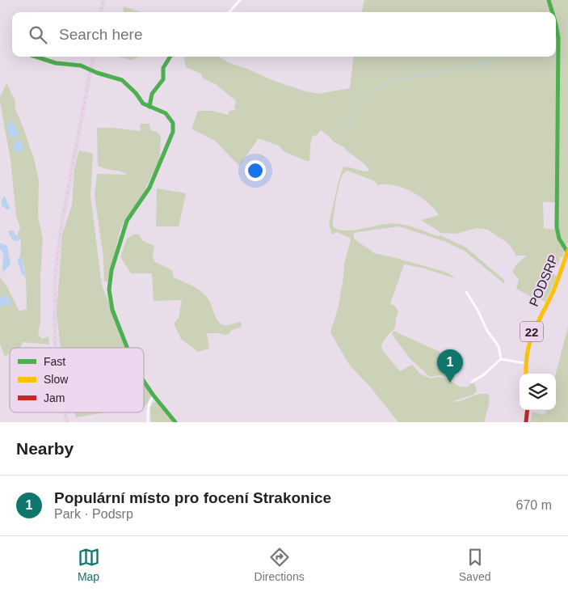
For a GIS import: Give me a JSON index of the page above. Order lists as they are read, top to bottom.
{
  "streets": {
    "street": ["PODSRP", "22"]
  },
  "legend": ["Fast", "Slow", "Jam"],
  "page": {
    "search": "Search here",
    "pins": "1",
    "heading": "Nearby",
    "list": [
      {
        "mark": "1",
        "name": "Populární místo pro focení Strakonice",
        "note": "Park · Podsrp",
        "value": "670 m"
      }
    ],
    "nav": ["Map", "Directions", "Saved"]
  }
}
